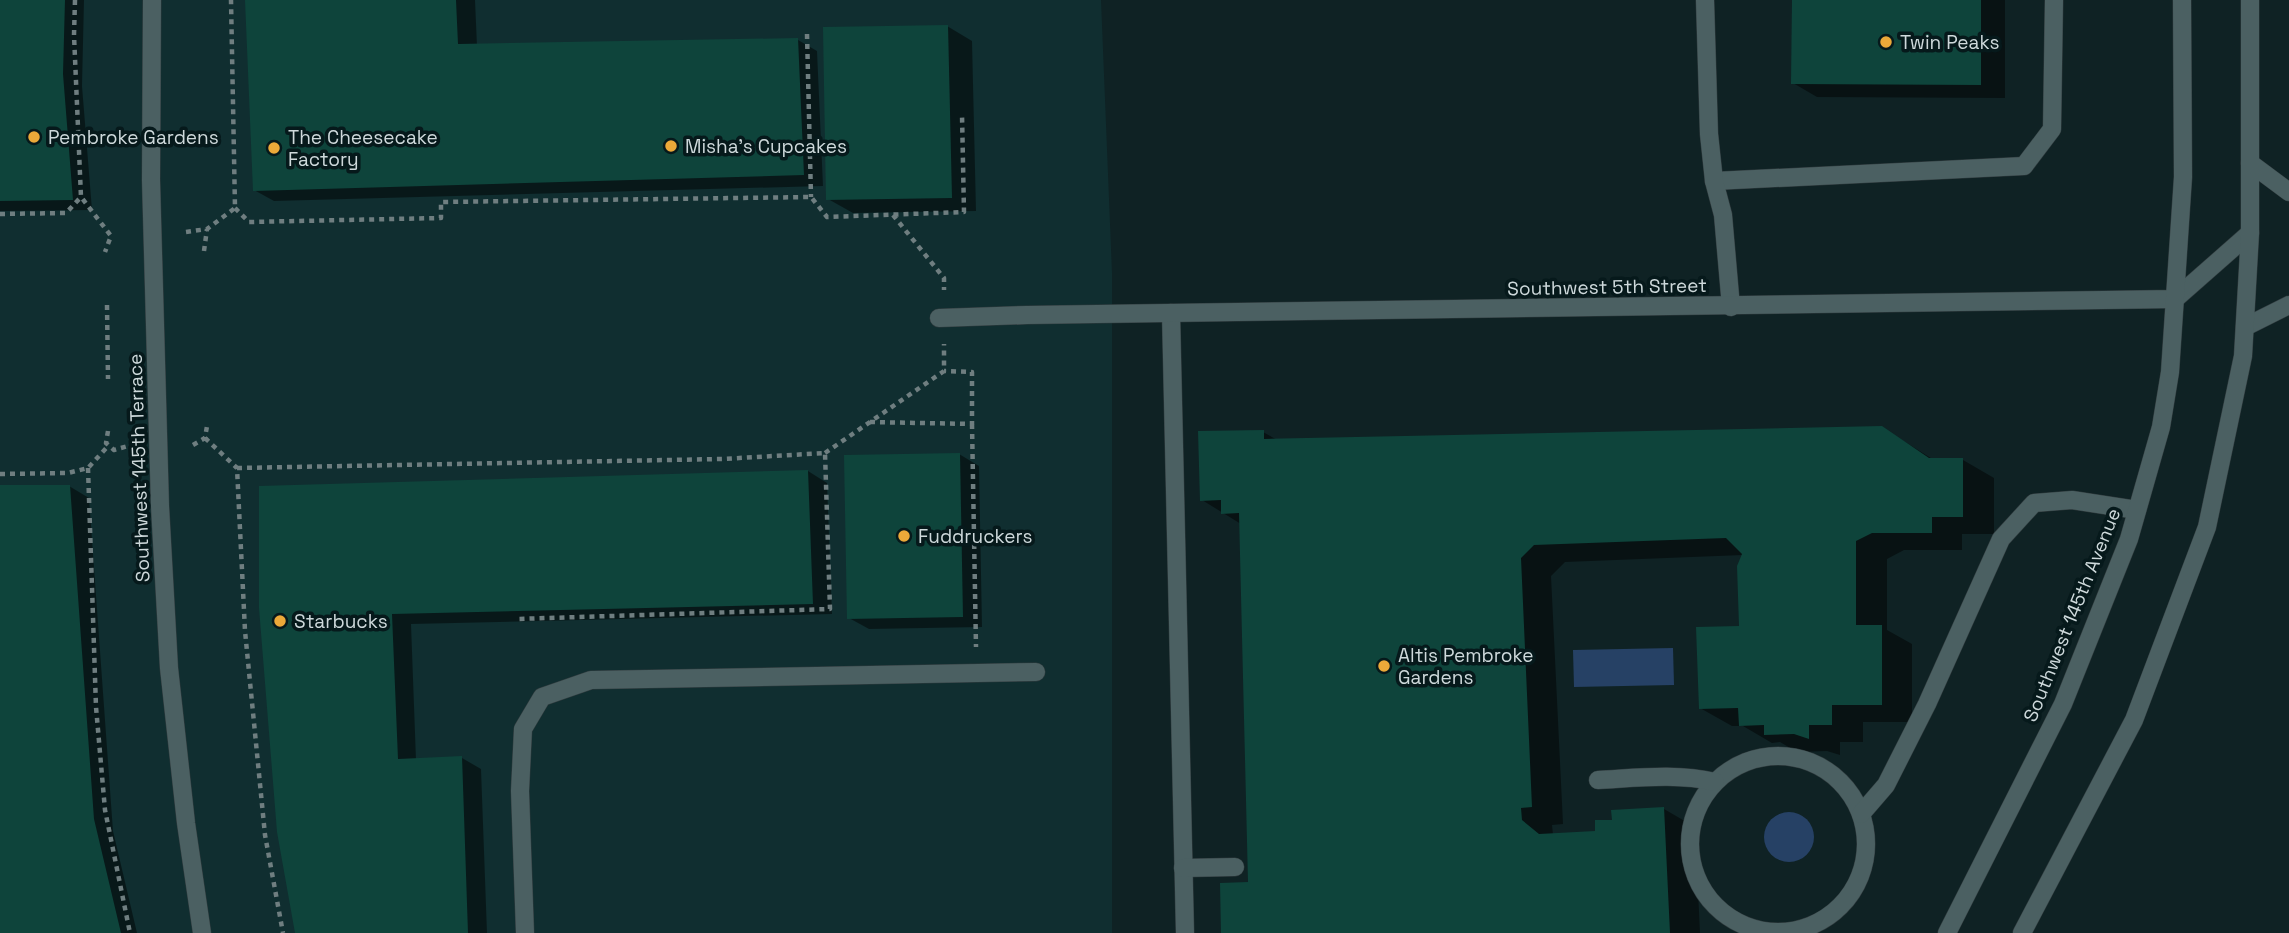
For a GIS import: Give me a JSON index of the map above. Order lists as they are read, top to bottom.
{
  "streets": {
    "street": ["Southwest 5th Street", "Southwest 145th Terrace", "Southwest 145th Avenue"]
  },
  "crossings": [
    ["Southwest 5th Street", "Southwest 145th Avenue"]
  ],
  "places": [
    "Twin Peaks",
    "Pembroke Gardens",
    "Misha's Cupcakes",
    "The Cheesecake Factory",
    "Fuddruckers",
    "Starbucks",
    "Altis Pembroke Gardens"
  ]
}
